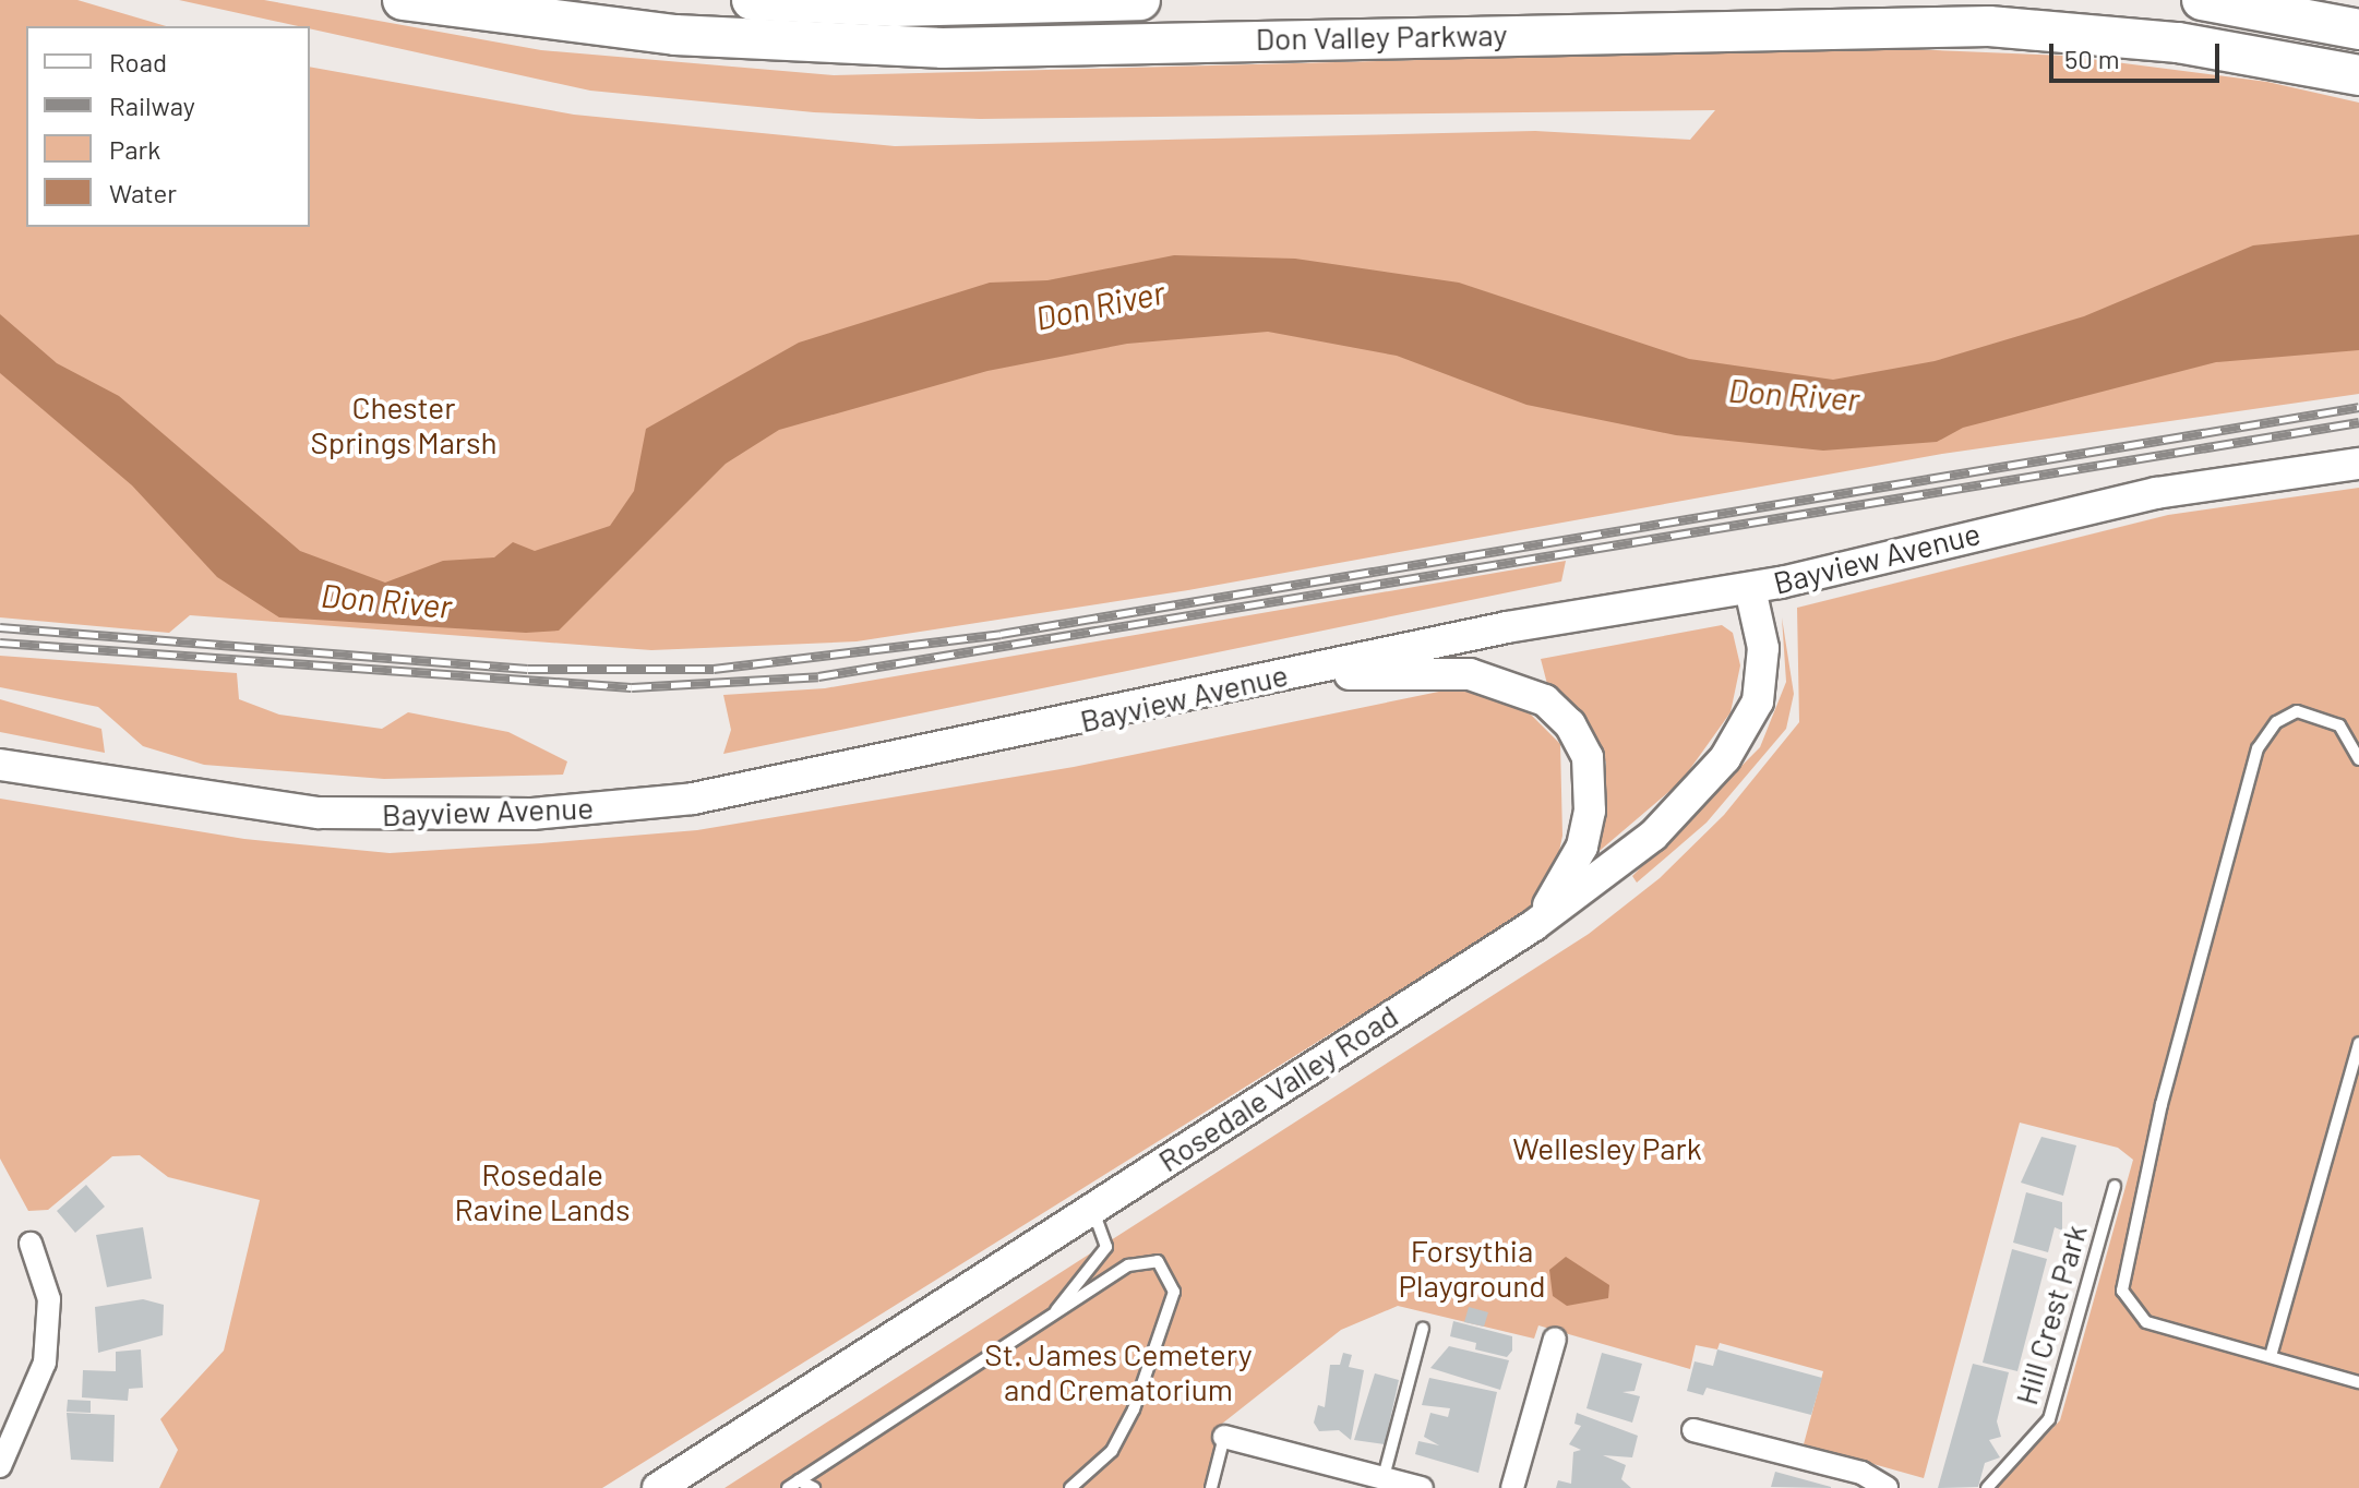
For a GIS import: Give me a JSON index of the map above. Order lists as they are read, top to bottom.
{
  "streets": {
    "highway": ["Don Valley Parkway"],
    "main road": ["Bayview Avenue", "Rosedale Valley Road"],
    "lane": ["Hill Crest Park"]
  },
  "crossings": [
    ["Bayview Avenue", "Rosedale Valley Road"]
  ],
  "water": ["Don River"],
  "parks": [
    "Chester Springs Marsh",
    "Wellesley Park",
    "Rosedale Ravine Lands",
    "Forsythia Playground",
    "St. James Cemetery and Crematorium"
  ],
  "legend": [
    "Road",
    "Railway",
    "Park",
    "Water"
  ],
  "scale_bar": "50 m"
}
